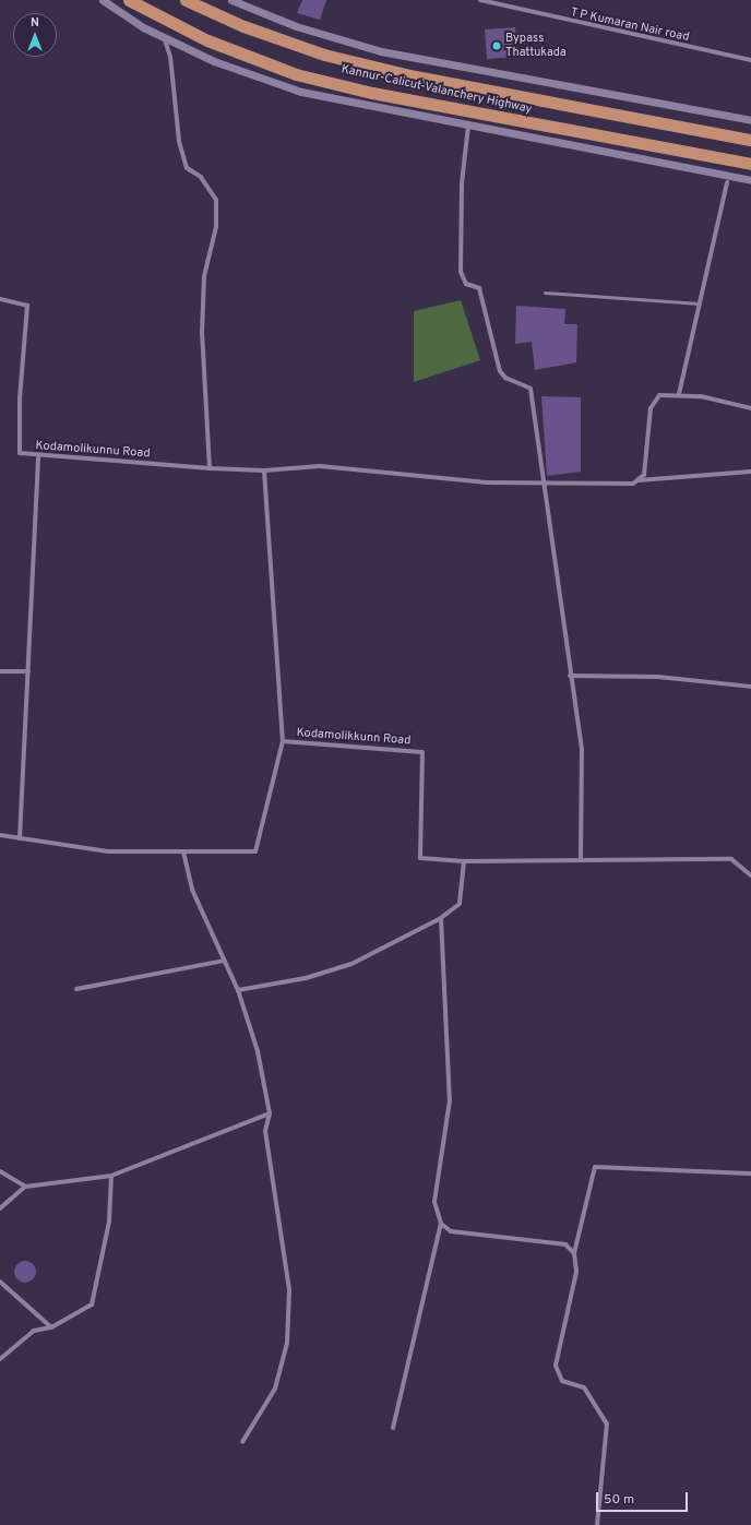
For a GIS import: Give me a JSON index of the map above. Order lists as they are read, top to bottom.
{
  "streets": {
    "highway": ["Kannur-Calicut-Valanchery Highway"],
    "street": ["T P Kumaran Nair road", "Kodamolikunnu Road", "Kodamolikkunn Road"]
  },
  "places": ["Bypass Thattukada"],
  "scale_bar": "50 m",
  "north": "top"
}
